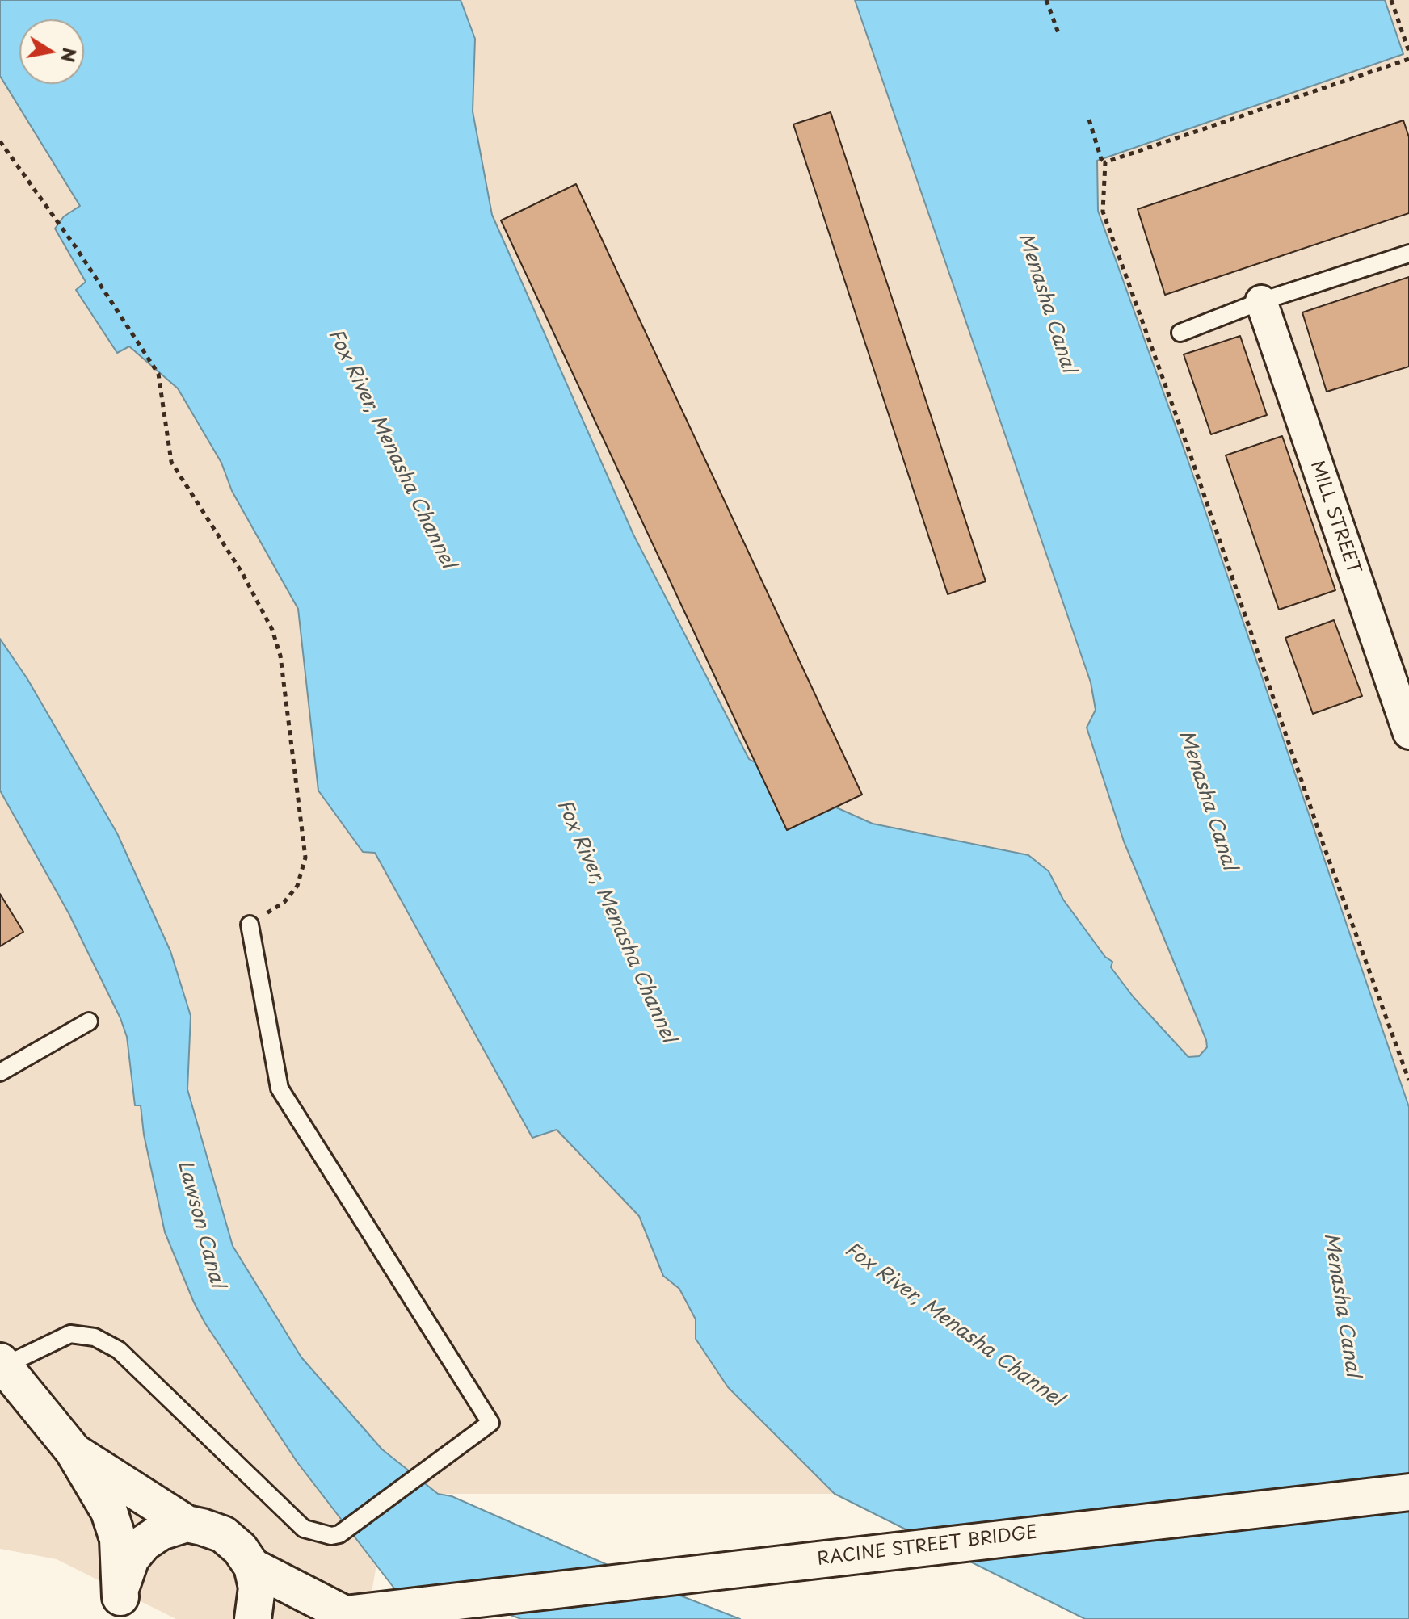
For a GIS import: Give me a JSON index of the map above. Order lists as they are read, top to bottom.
{
  "streets": {
    "main road": ["RACINE STREET BRIDGE"],
    "street": ["MILL STREET"]
  },
  "water": ["Menasha Canal", "Fox River, Menasha Channel", "Lawson Canal"],
  "north": "right"
}
